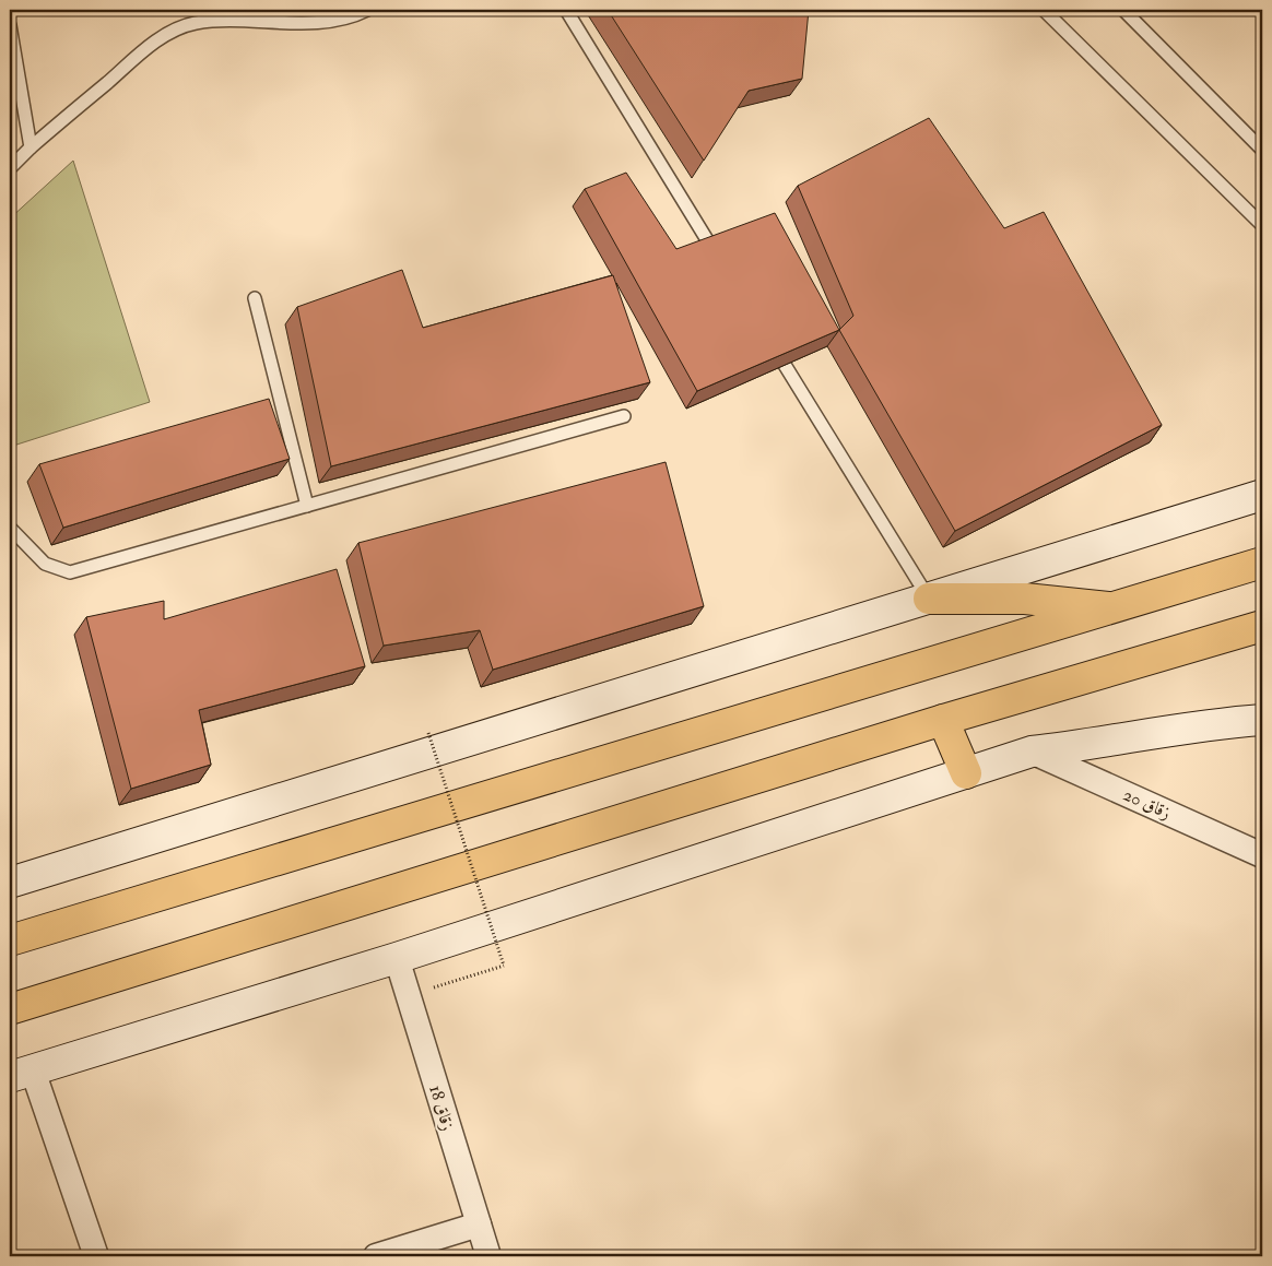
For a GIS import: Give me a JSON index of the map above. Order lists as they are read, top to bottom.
{
  "streets": {
    "street": ["زقاق 20", "زقاق 18"]
  }
}
